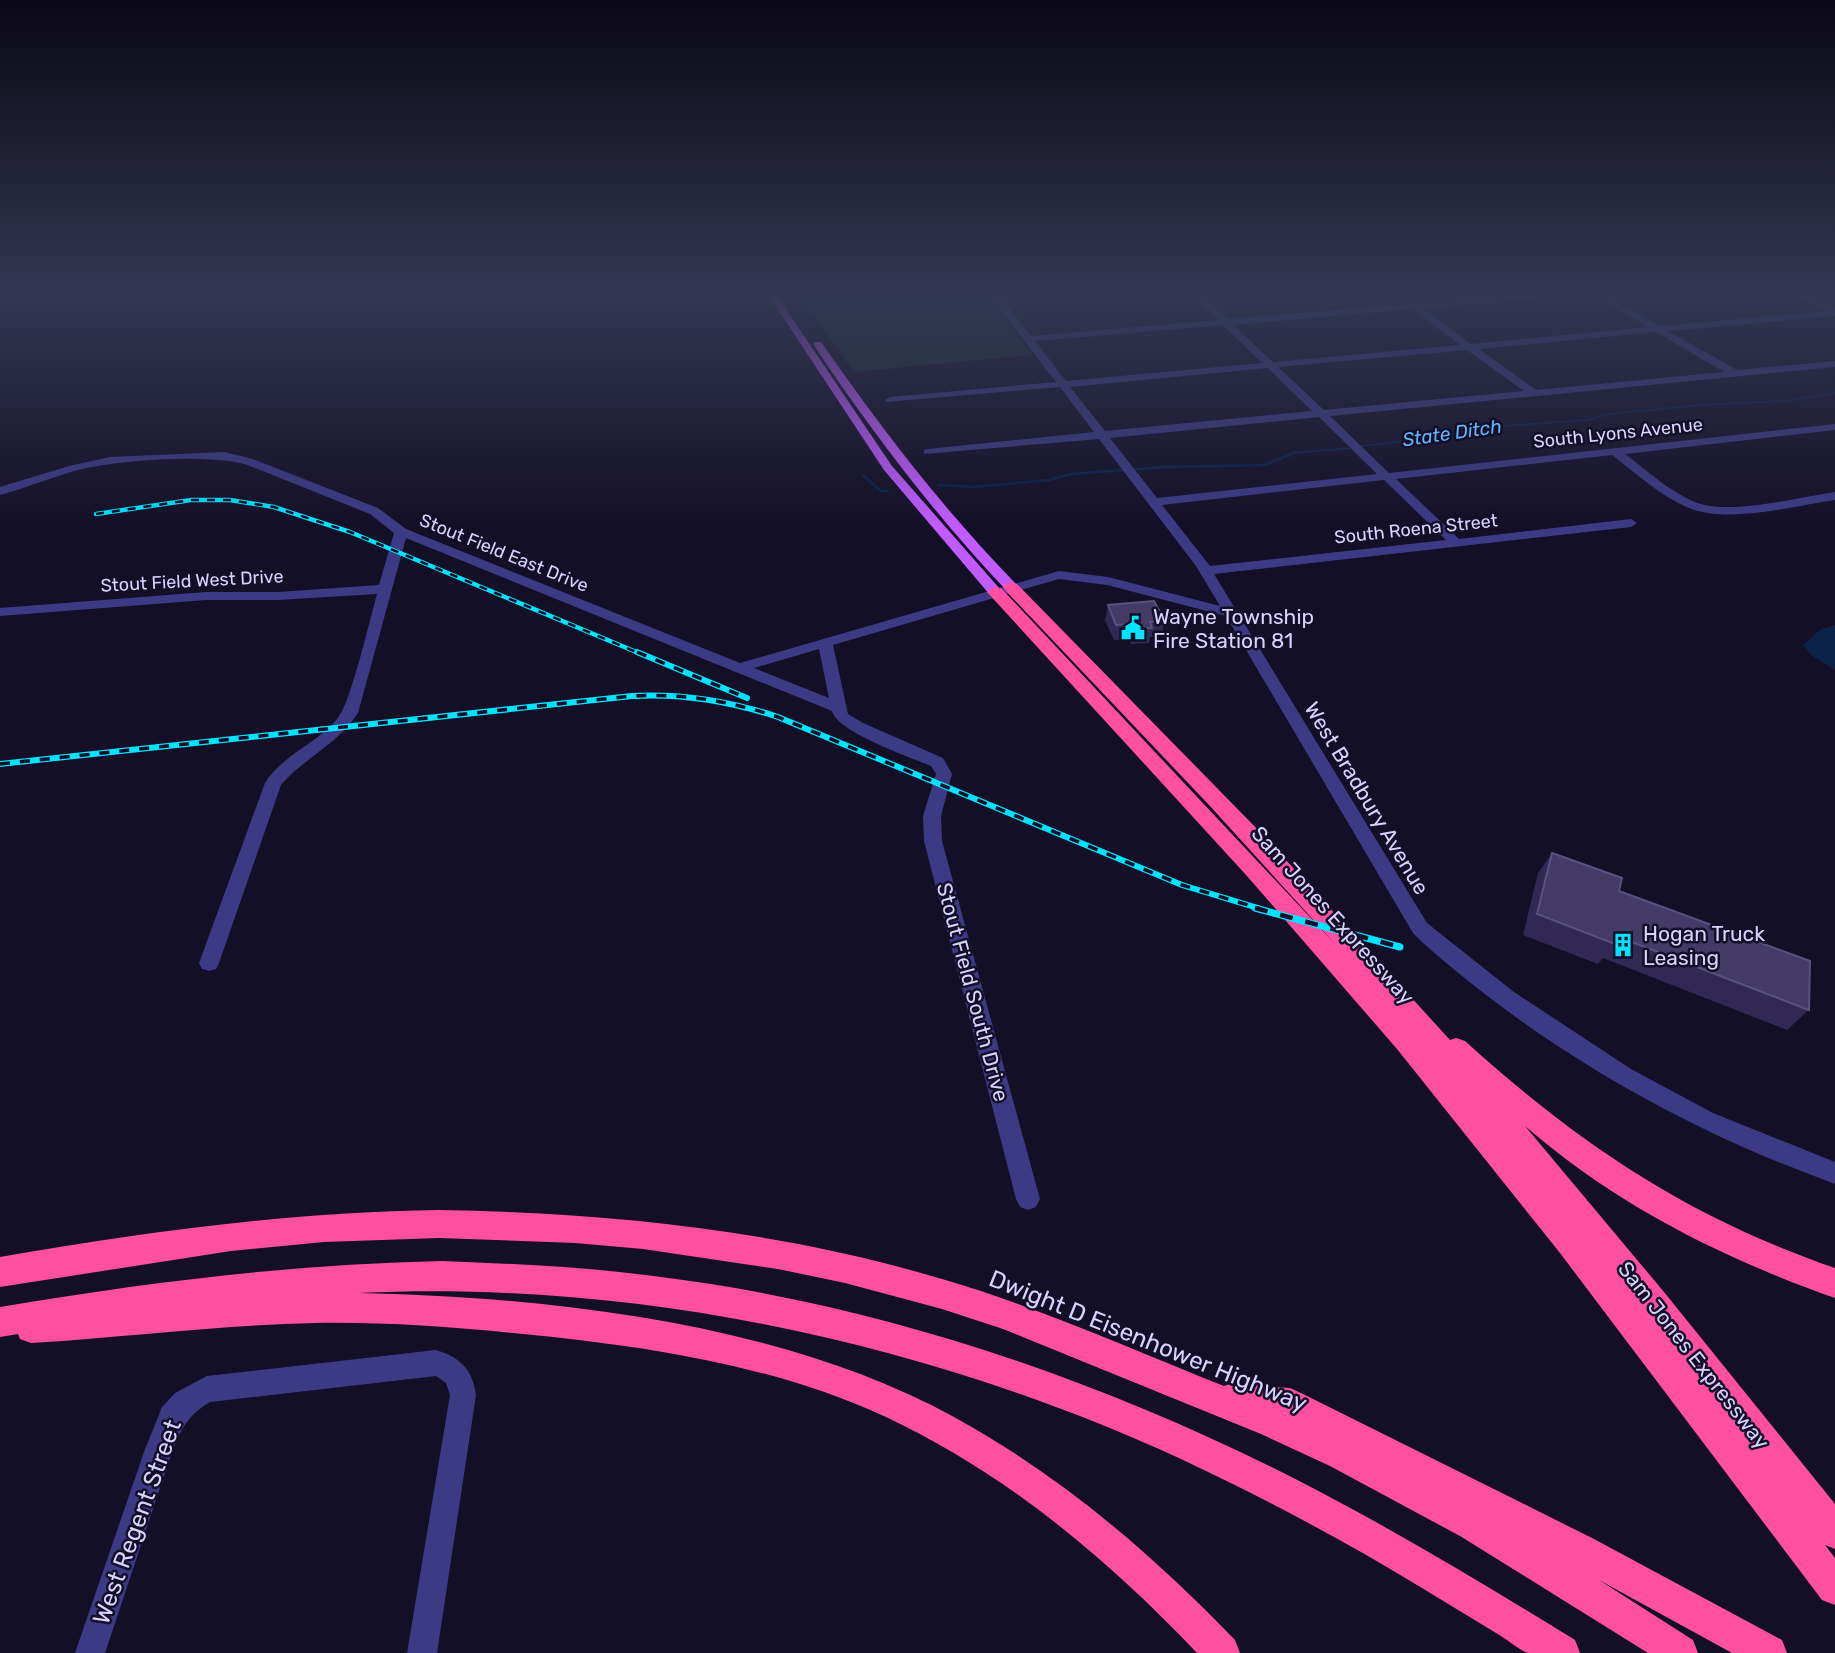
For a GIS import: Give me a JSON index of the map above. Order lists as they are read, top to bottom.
{
  "streets": {
    "highway": ["Sam Jones Expressway", "Dwight D Eisenhower Highway"],
    "street": [
      "South Lyons Avenue",
      "South Roena Street",
      "Stout Field East Drive",
      "Stout Field West Drive",
      "West Bradbury Avenue",
      "Stout Field South Drive",
      "West Regent Street"
    ]
  },
  "crossings": [
    ["South Lyons Avenue", "West Bradbury Avenue"],
    ["South Roena Street", "West Bradbury Avenue"],
    ["Stout Field East Drive", "Stout Field South Drive"]
  ],
  "water": ["State Ditch"],
  "places": {
    "public building": ["Wayne Township Fire Station 81"],
    "building": ["Hogan Truck Leasing"]
  }
}
